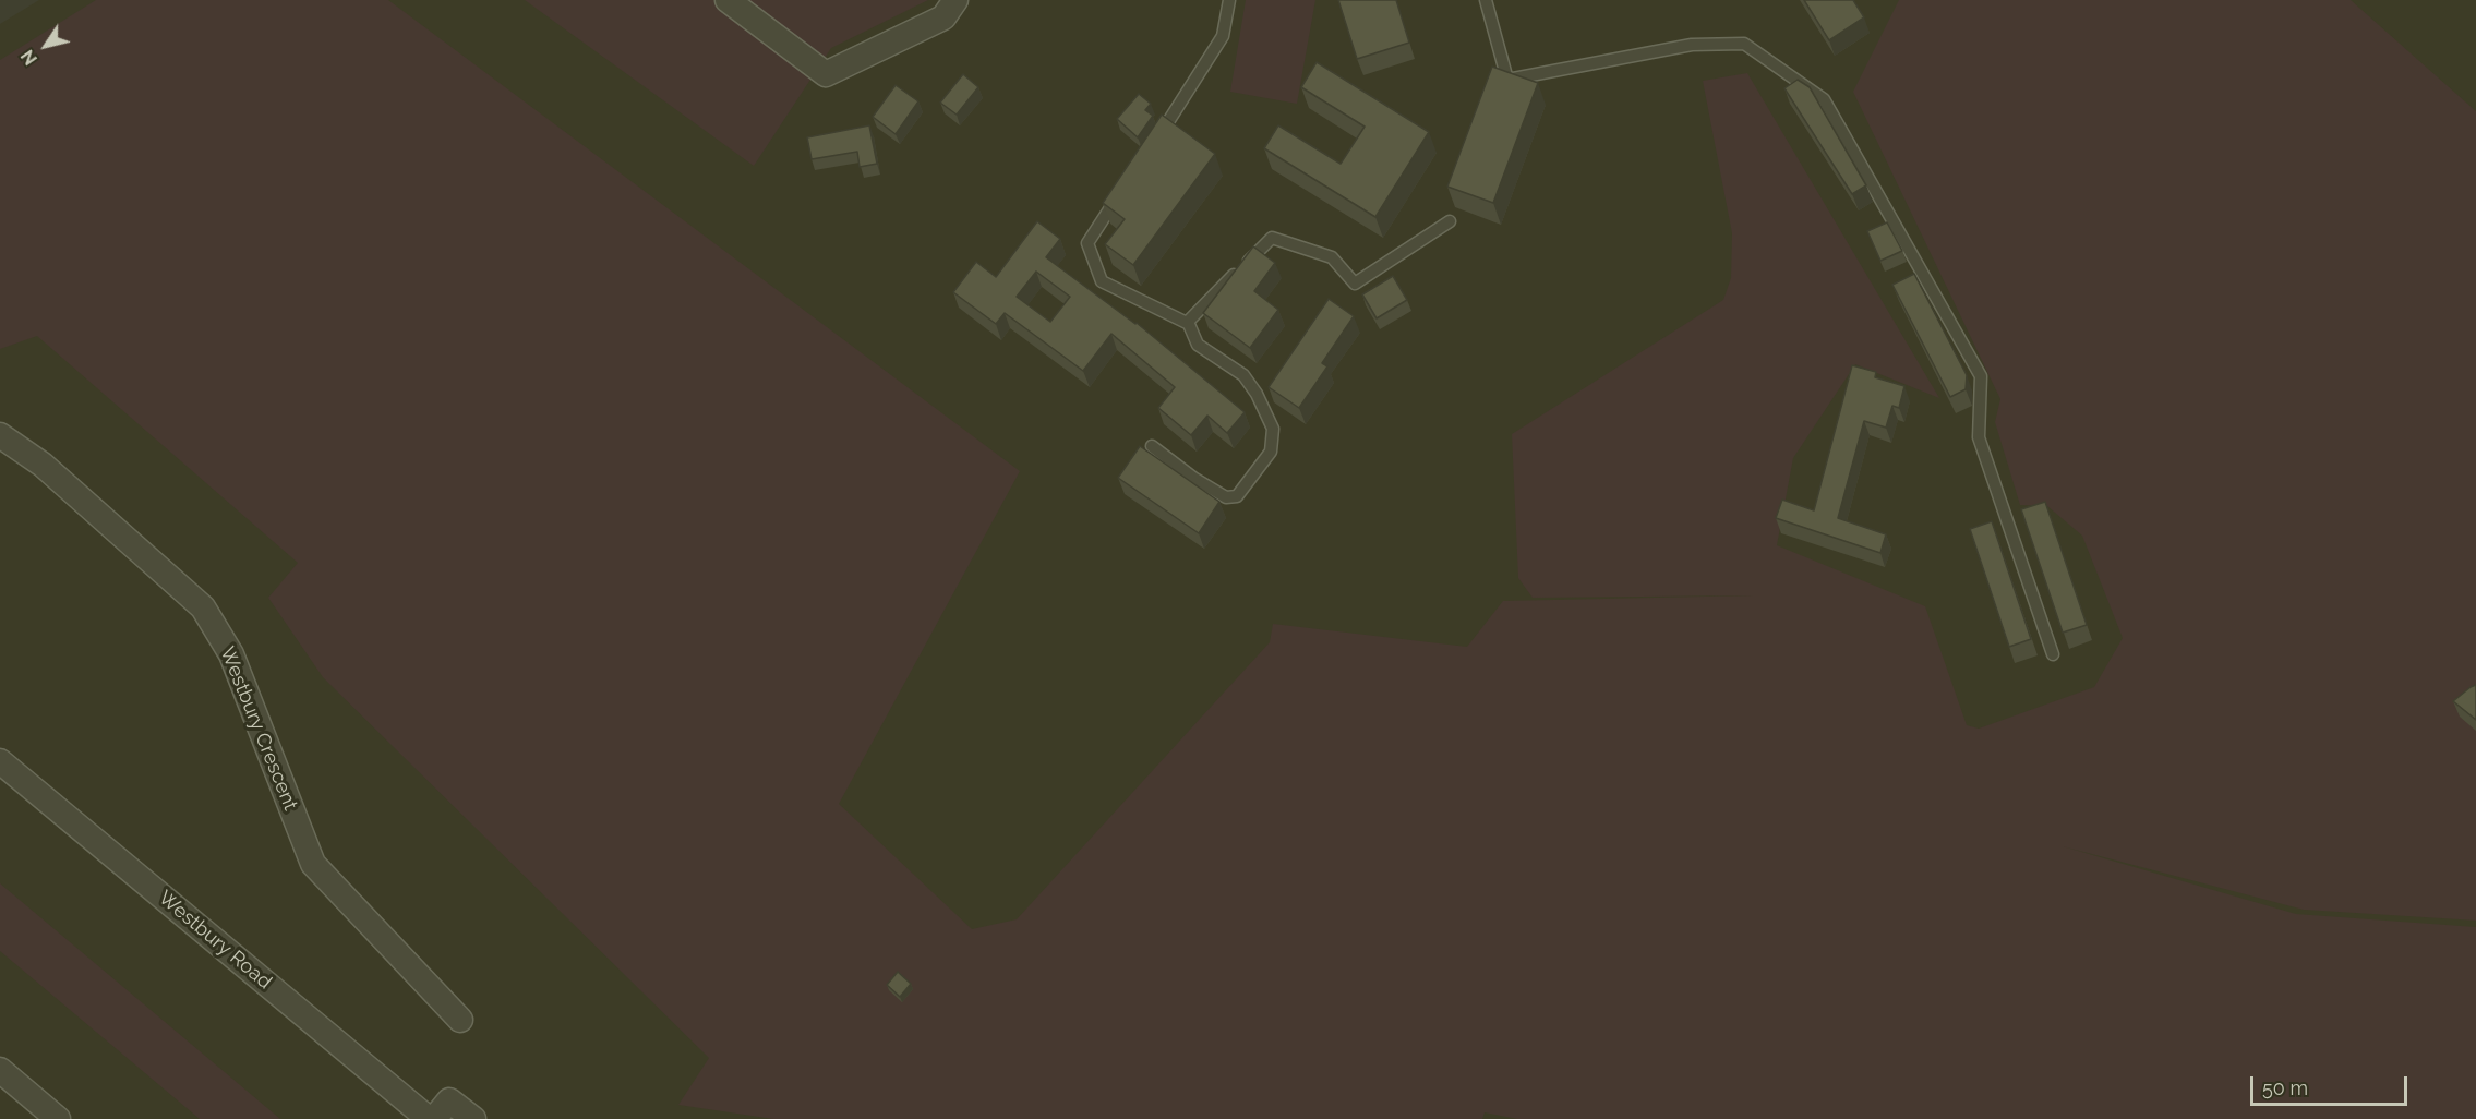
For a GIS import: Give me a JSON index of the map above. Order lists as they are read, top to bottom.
{
  "streets": {
    "street": ["Westbury Crescent", "Westbury Road"]
  },
  "scale_bar": "50 m",
  "north": "bottom left"
}
